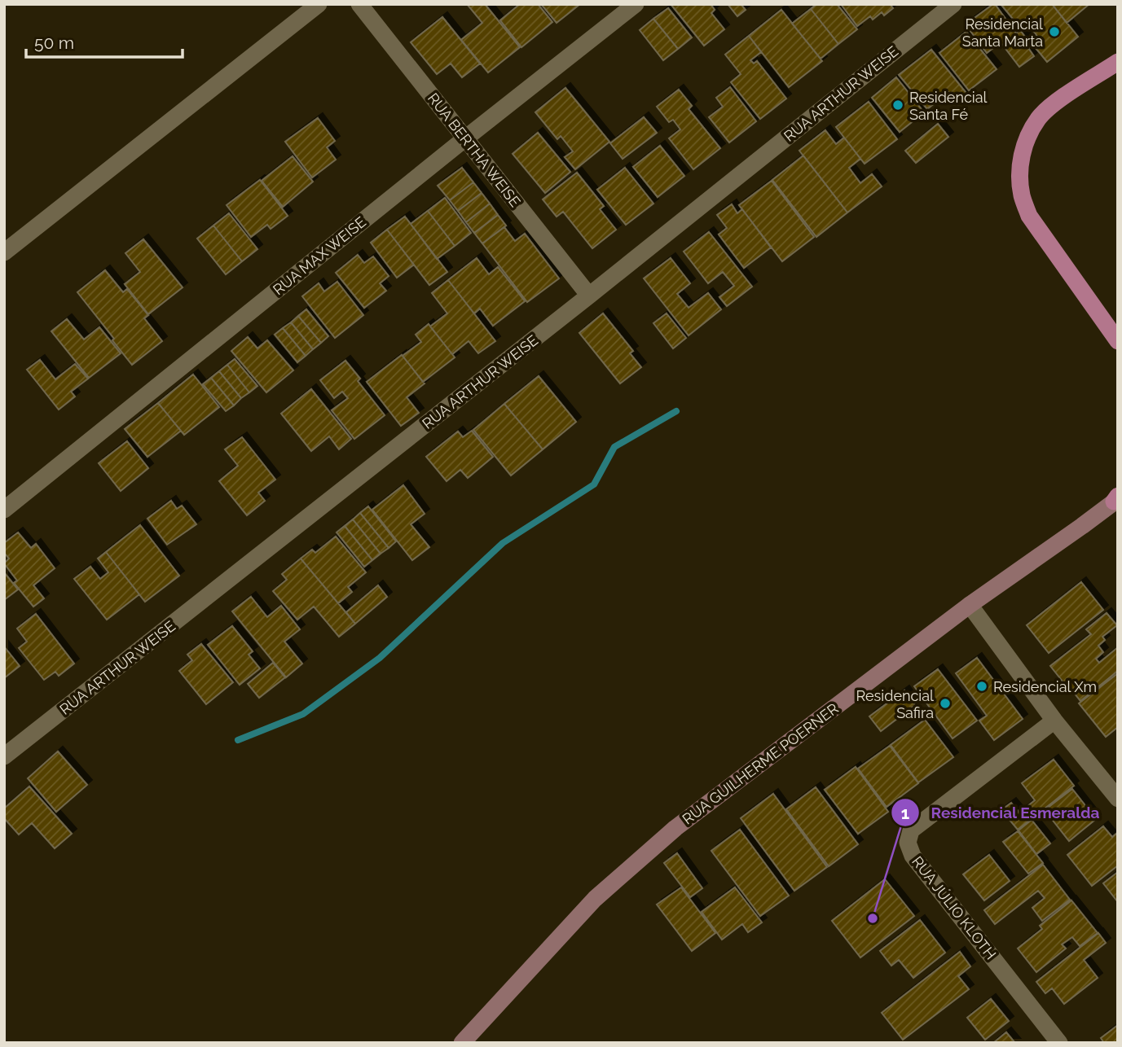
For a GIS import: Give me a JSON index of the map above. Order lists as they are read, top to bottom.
{
  "streets": {
    "street": [
      "RUA ARTHUR WEISE",
      "RUA BERTHA WEISE",
      "RUA MAX WEISE",
      "RUA GUILHERME POERNER",
      "RUA JÚLIO KLOTH"
    ]
  },
  "crossings": [
    ["RUA ARTHUR WEISE", "RUA BERTHA WEISE"],
    ["RUA BERTHA WEISE", "RUA MAX WEISE"]
  ],
  "places": [
    "Residencial Santa Marta",
    "Residencial Santa Fé",
    "Residencial Xm",
    "Residencial Safira",
    "Residencial Esmeralda"
  ],
  "scale_bar": "50 m"
}
